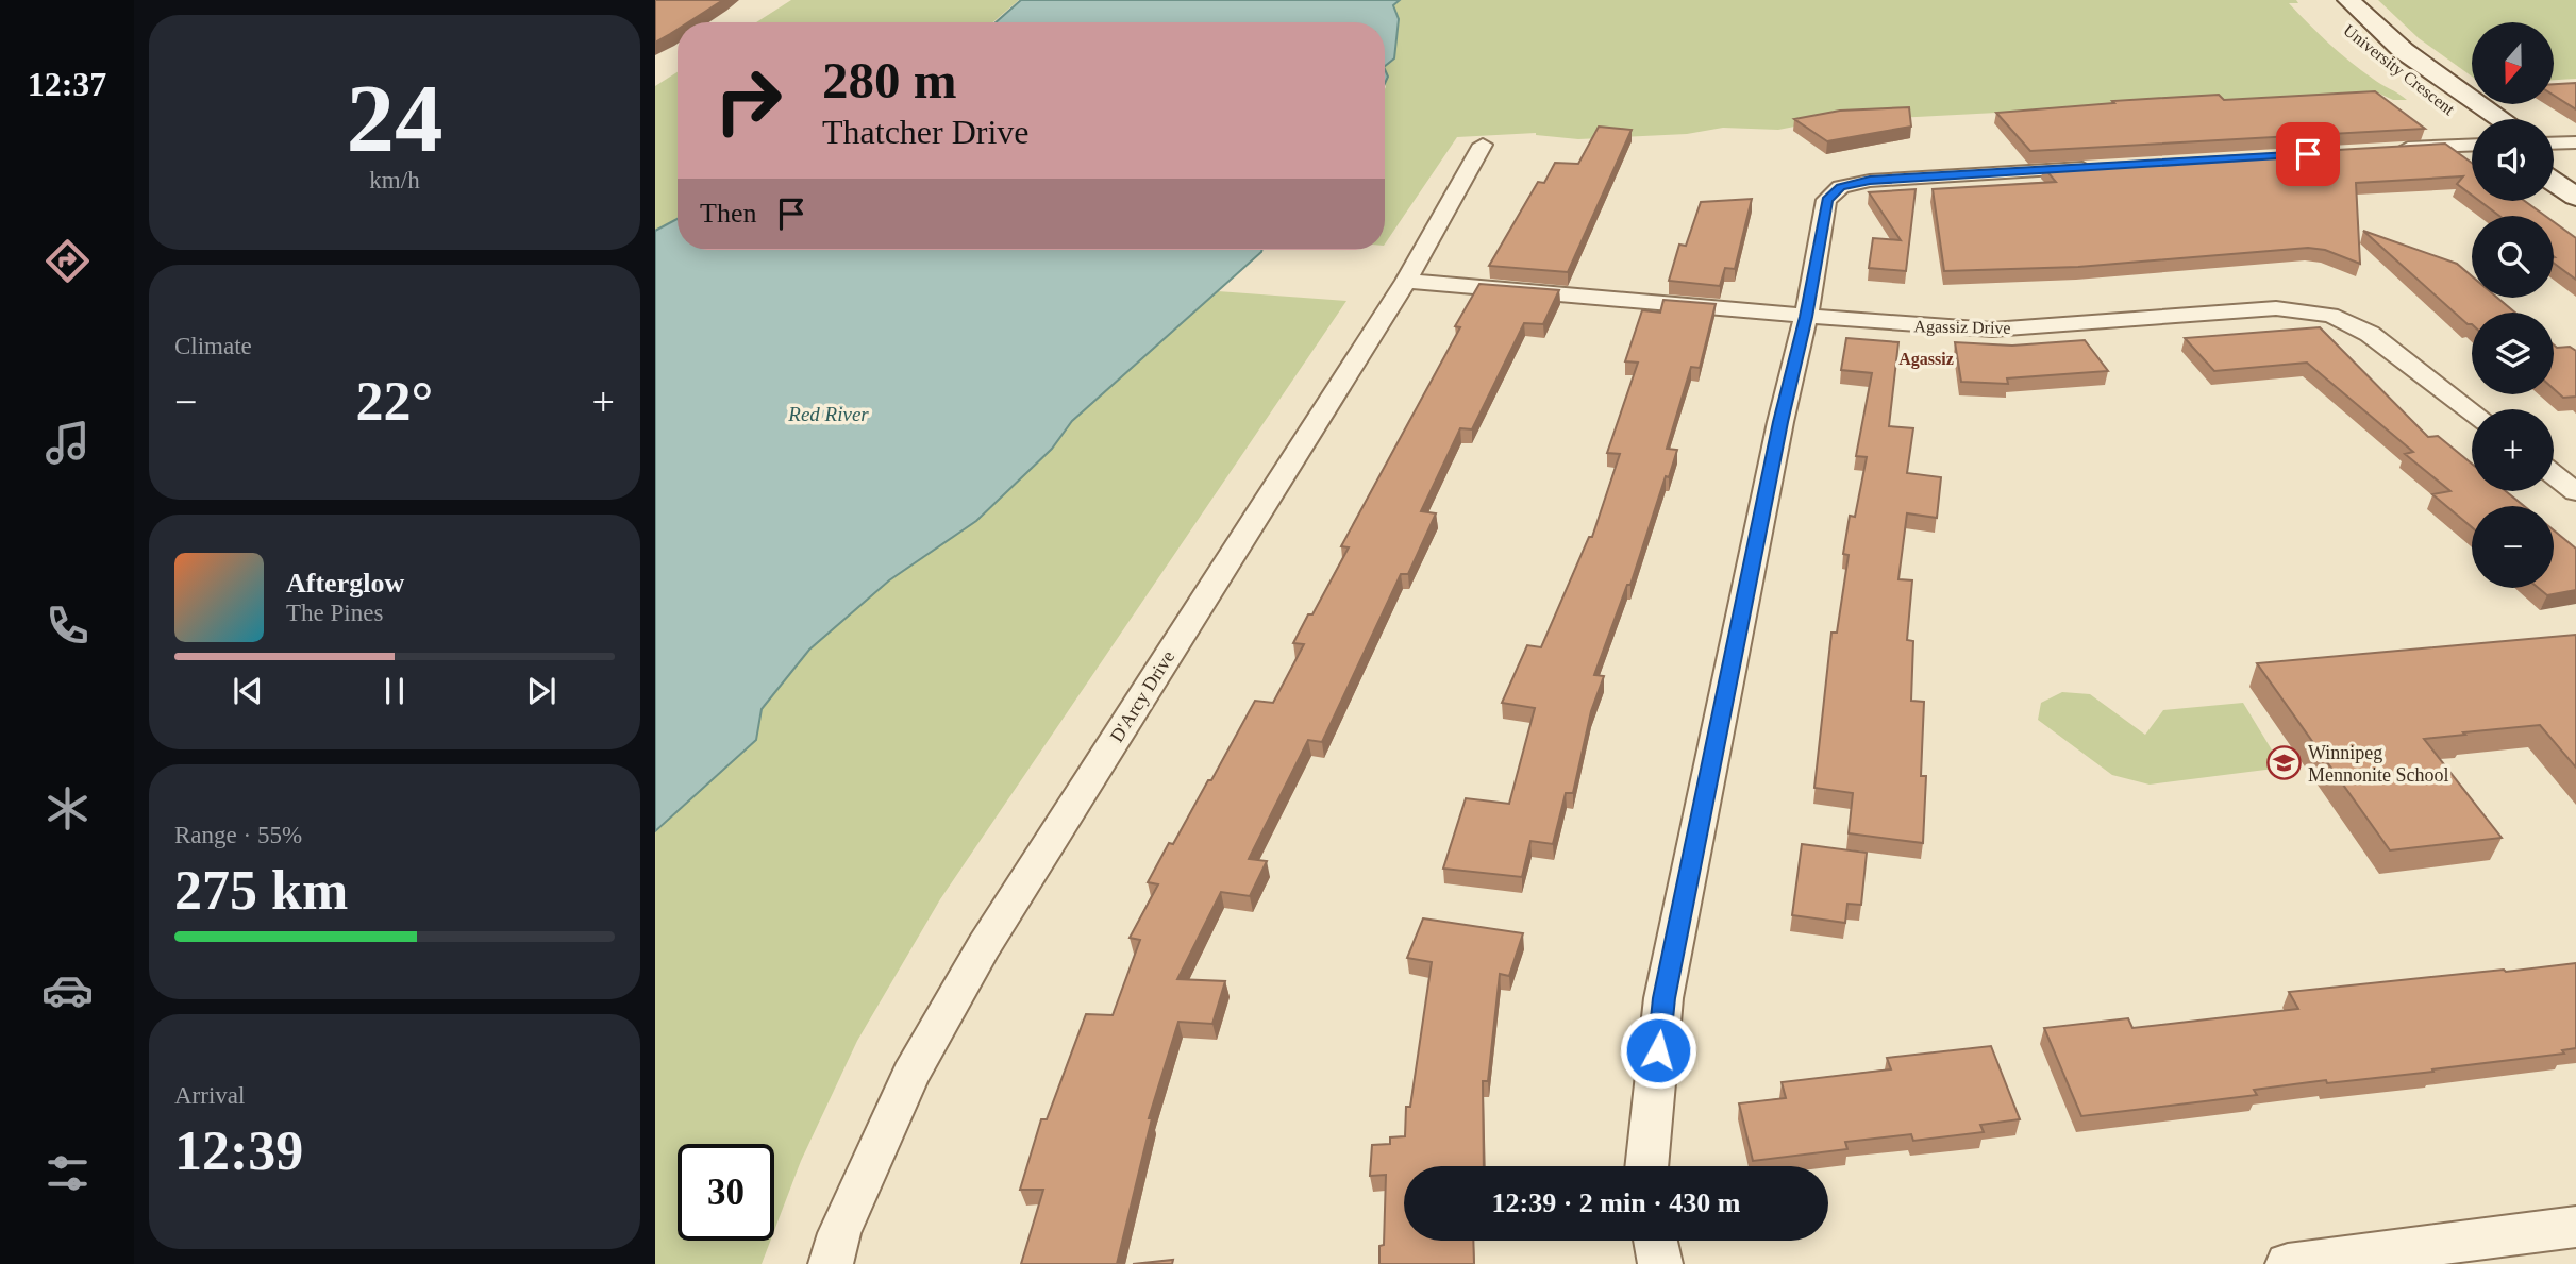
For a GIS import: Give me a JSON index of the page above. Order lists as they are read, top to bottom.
{
  "streets": {
    "main road": ["University Crescent"],
    "street": ["Agassiz Drive", "D'Arcy Drive"]
  },
  "crossings": [
    ["Agassiz Drive", "D'Arcy Drive"]
  ],
  "districts": ["Agassiz"],
  "water": ["Red River"],
  "places": {
    "school or university": ["Winnipeg Mennonite School"]
  },
  "north": "bottom",
  "page": {
    "tabs": "12:37",
    "tile": [
      ["24", "km/h"],
      "Climate",
      ["Range · 55%", "275 km"],
      ["Arrival", "12:39"]
    ],
    "map_buttons": ["+", "−"],
    "turn": ["280 m", "Thatcher Drive"],
    "then": "Then",
    "heat": ["−", "22°", "+"],
    "song": ["Afterglow", "The Pines"],
    "limit": "30",
    "trip": "12:39 · 2 min · 430 m"
  }
}
